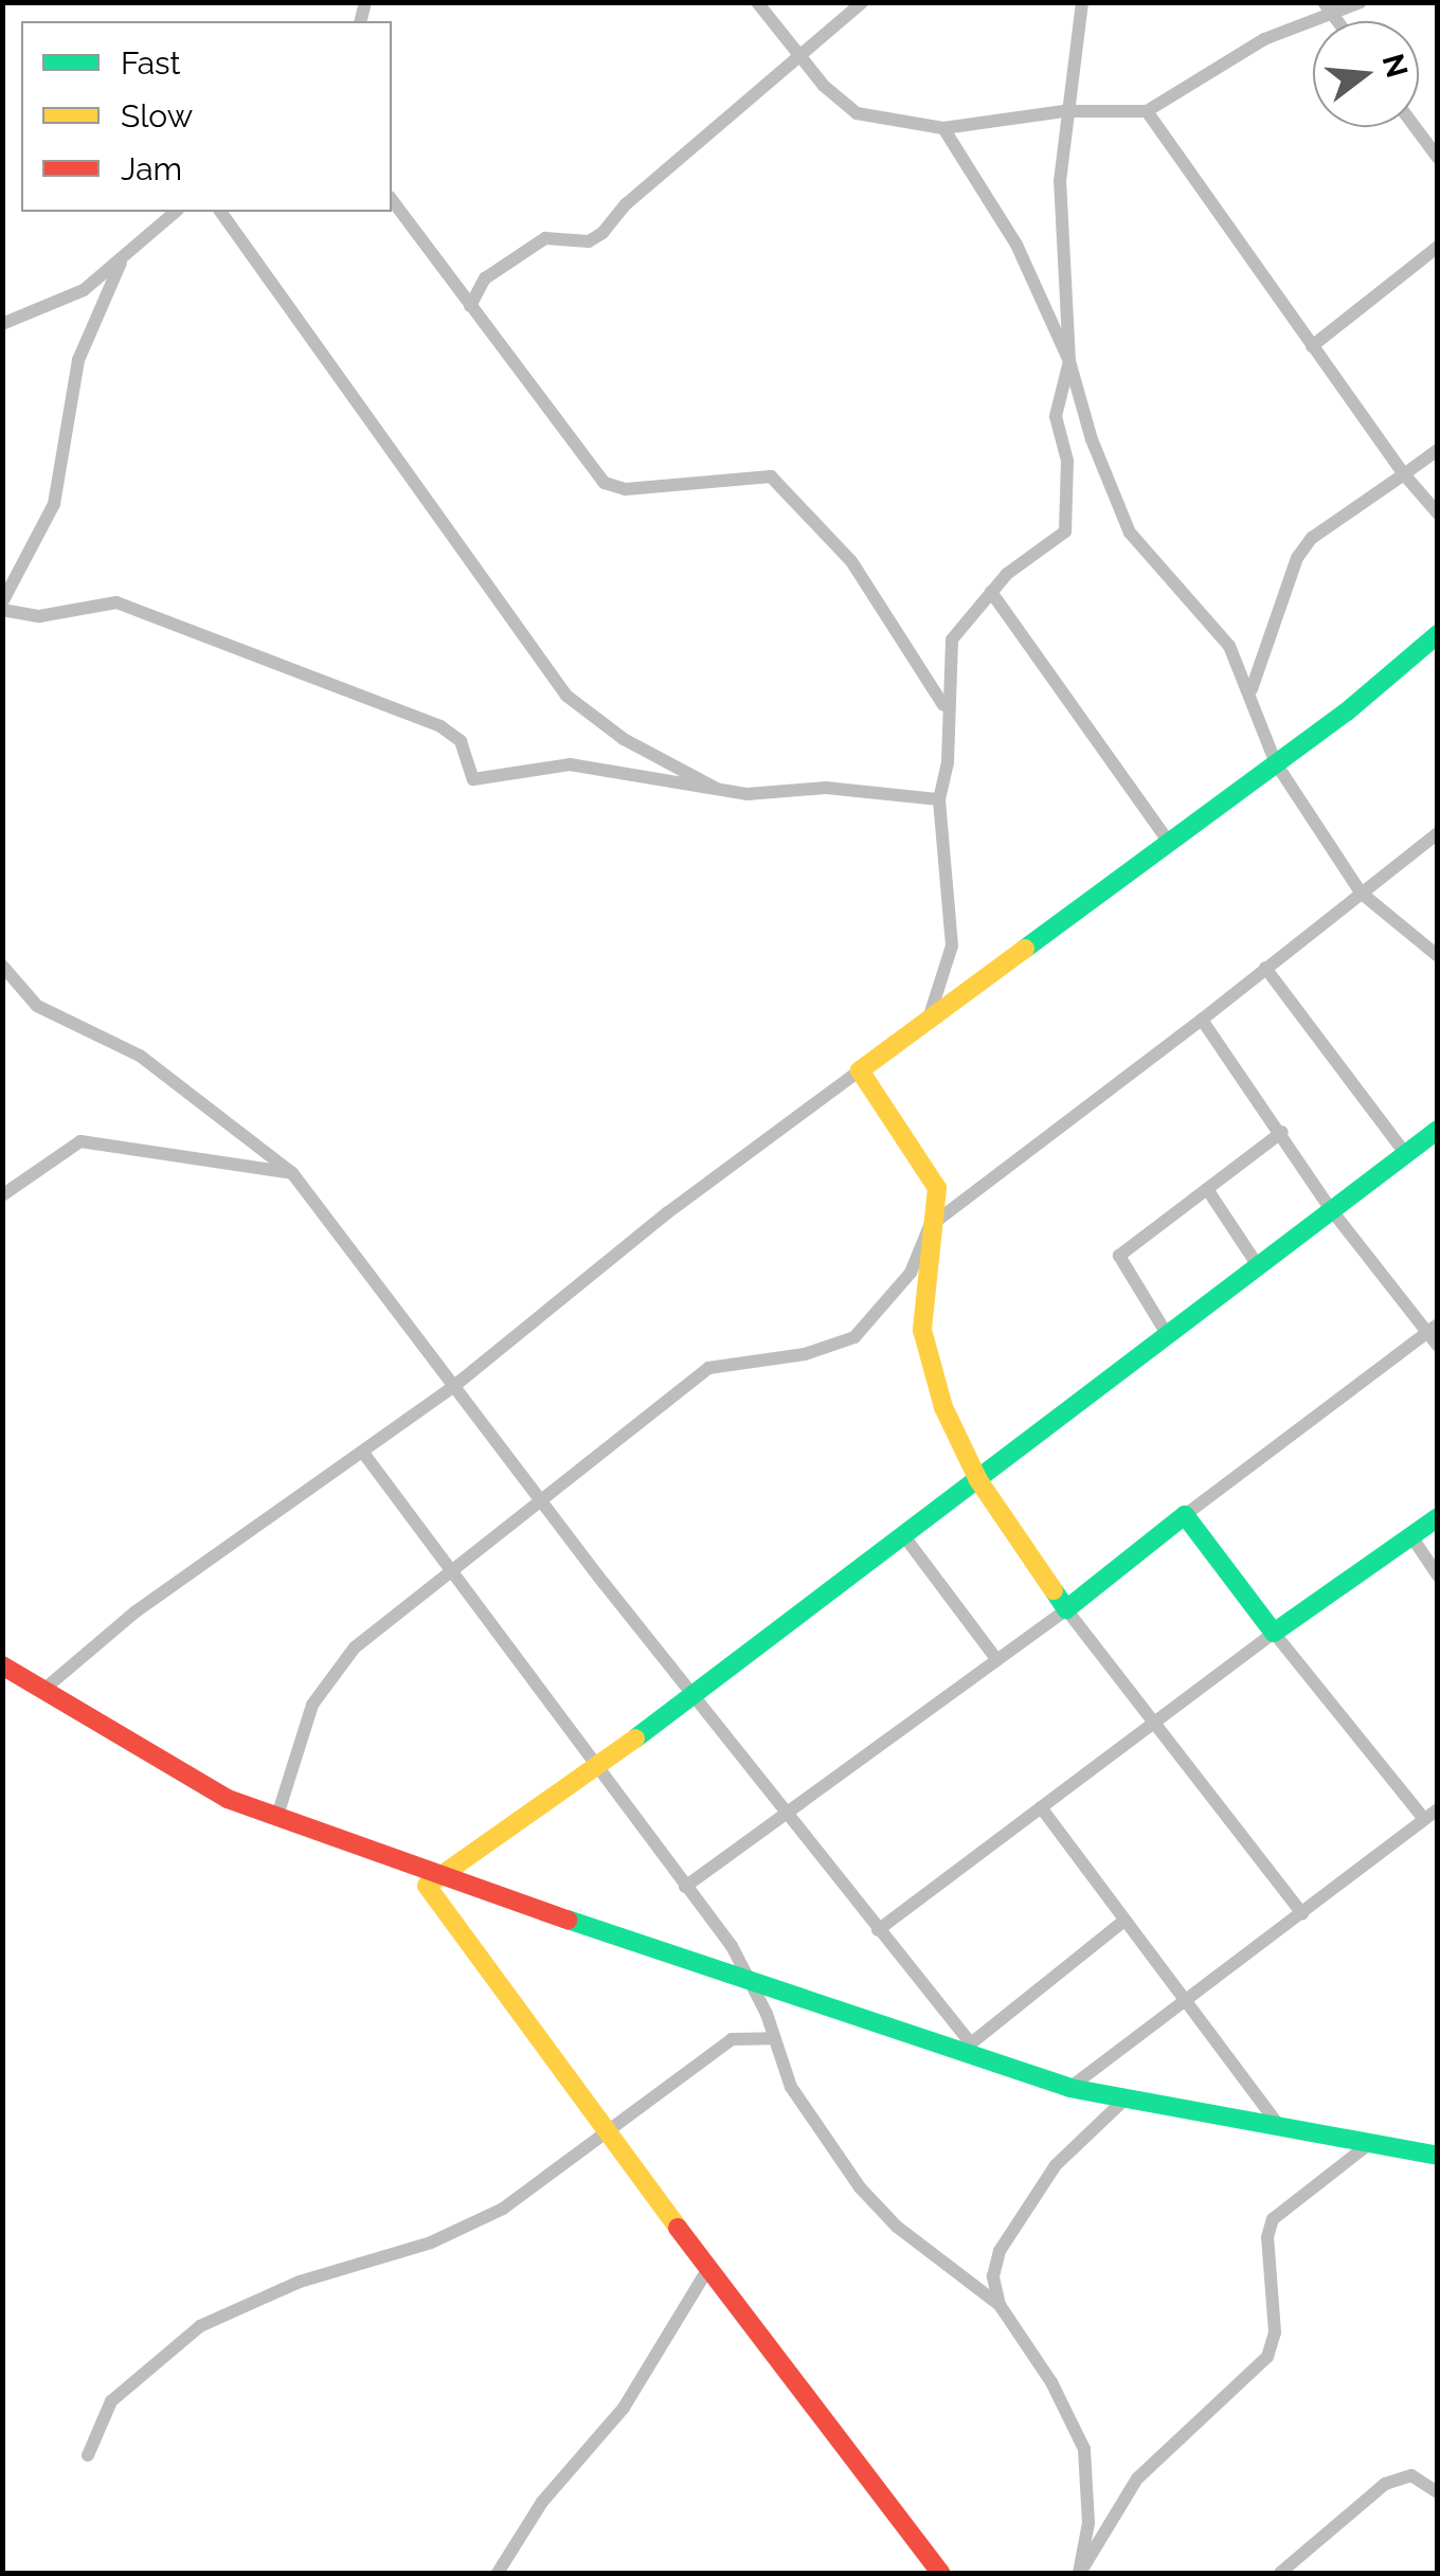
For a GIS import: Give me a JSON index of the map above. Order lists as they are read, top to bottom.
{
  "legend": ["Fast", "Slow", "Jam"],
  "north": "right"
}
